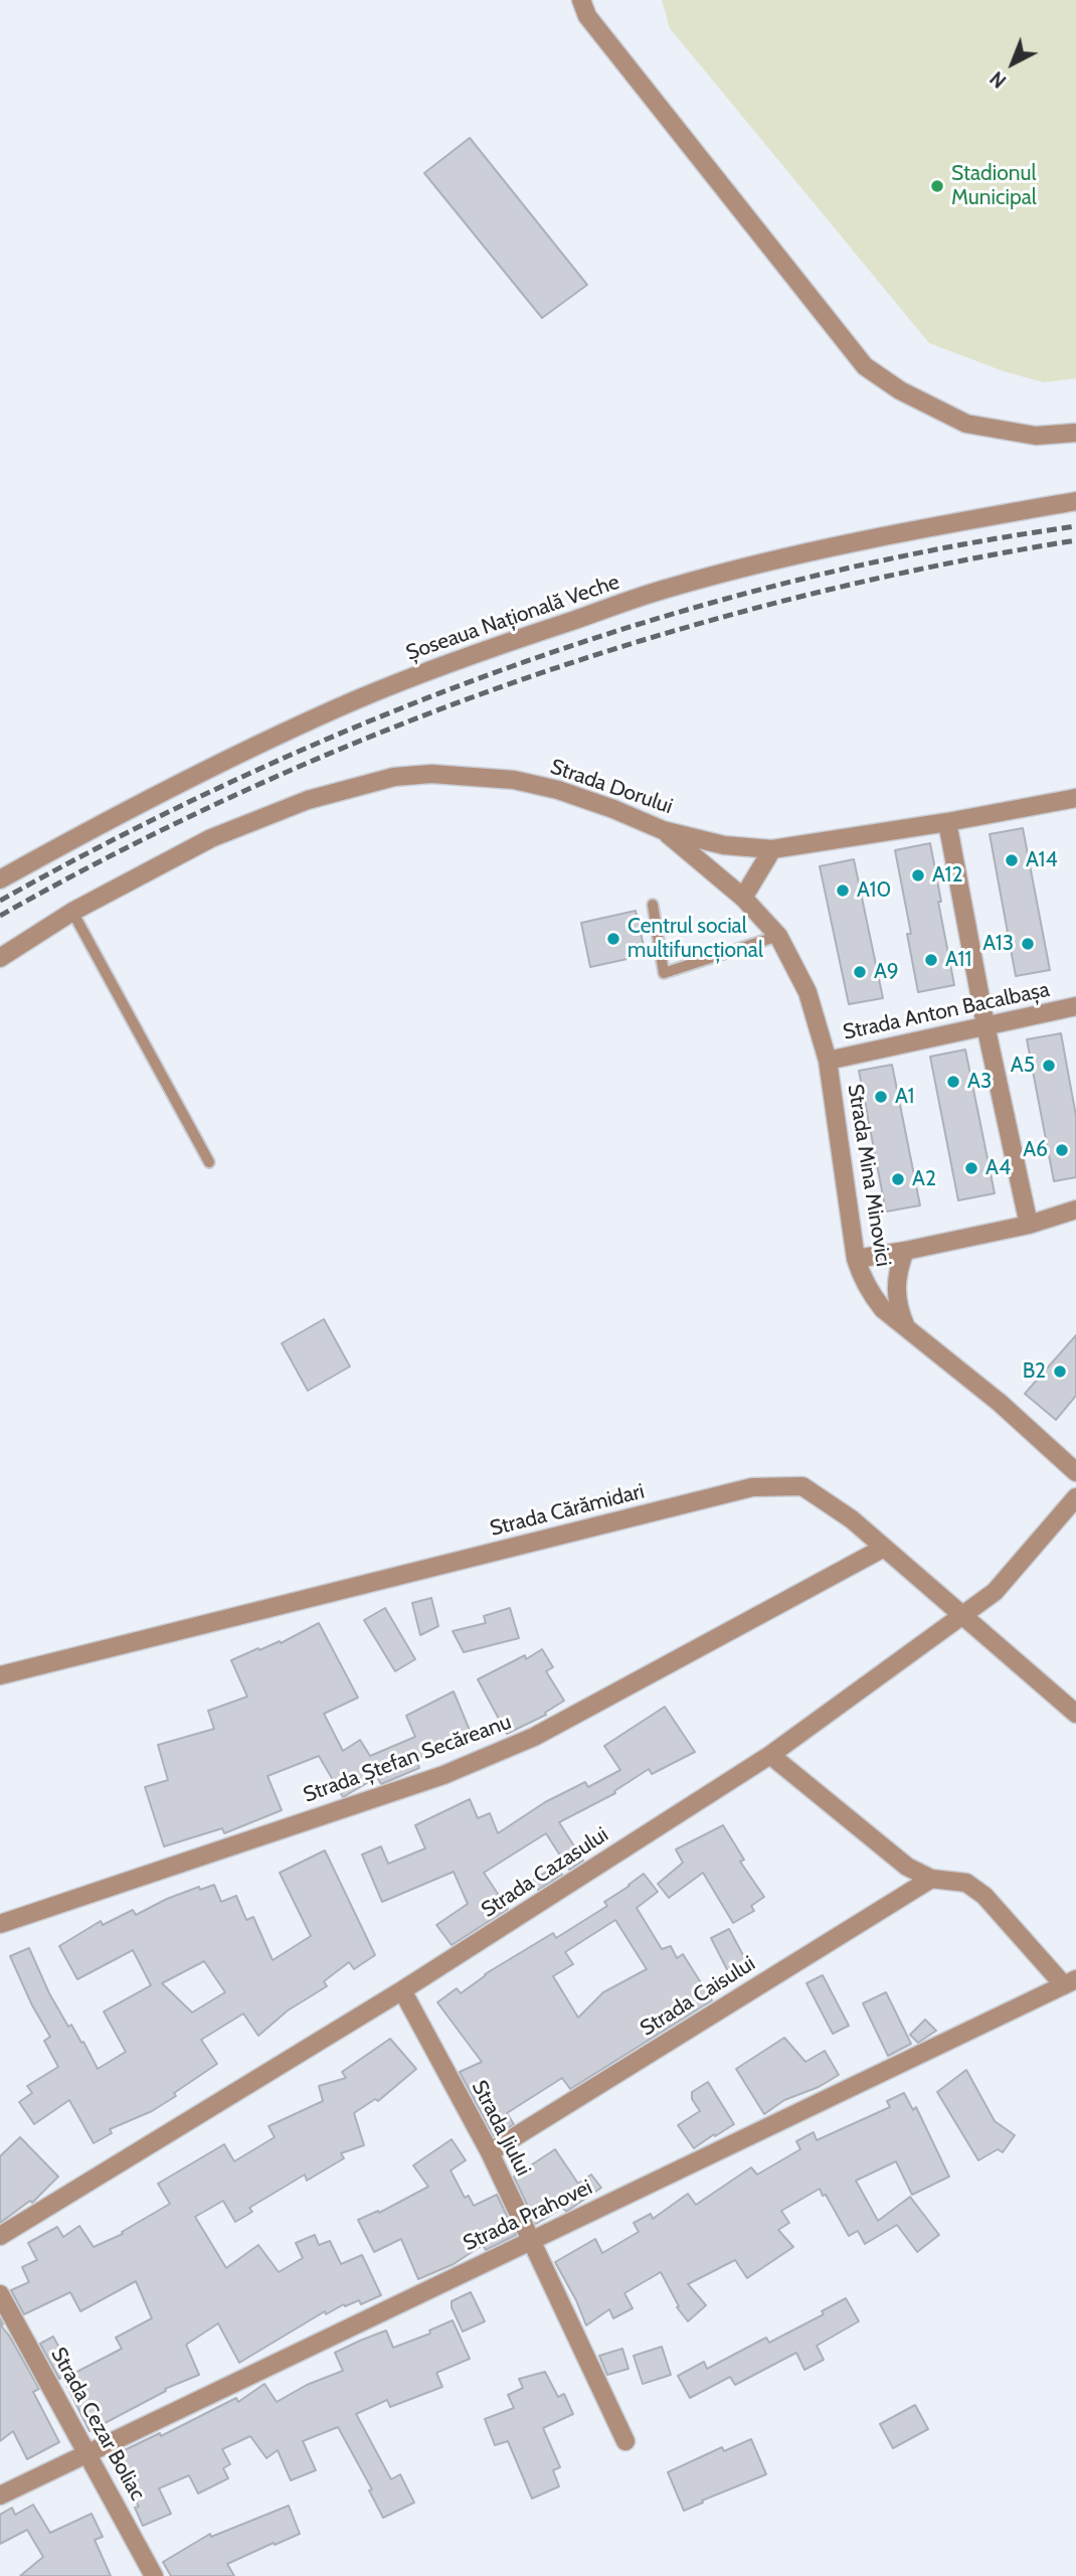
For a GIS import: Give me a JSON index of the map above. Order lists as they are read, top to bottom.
{
  "streets": {
    "street": [
      "Șoseaua Națională Veche",
      "Strada Dorului",
      "Strada Anton Bacalbașa",
      "Strada Mina Minovici",
      "Strada Cărămidari",
      "Strada Ștefan Secăreanu",
      "Strada Cazasului",
      "Strada Caisului",
      "Strada Jiului",
      "Strada Prahovei",
      "Strada Cezar Boliac"
    ]
  },
  "crossings": [
    ["Strada Dorului", "Strada Mina Minovici"],
    ["Strada Anton Bacalbașa", "Strada Mina Minovici"],
    ["Strada Cărămidari", "Strada Ștefan Secăreanu"],
    ["Strada Cărămidari", "Strada Cazasului"],
    ["Strada Cazasului", "Strada Jiului"],
    ["Strada Caisului", "Strada Jiului"],
    ["Strada Jiului", "Strada Prahovei"],
    ["Strada Prahovei", "Strada Cezar Boliac"]
  ],
  "places": [
    "Stadionul Municipal",
    "A14",
    "A12",
    "A10",
    "Centrul social multifuncțional",
    "A13",
    "A11",
    "A9",
    "A5",
    "A3",
    "A1",
    "A6",
    "A4",
    "A2",
    "B2"
  ],
  "north": "bottom left"
}
